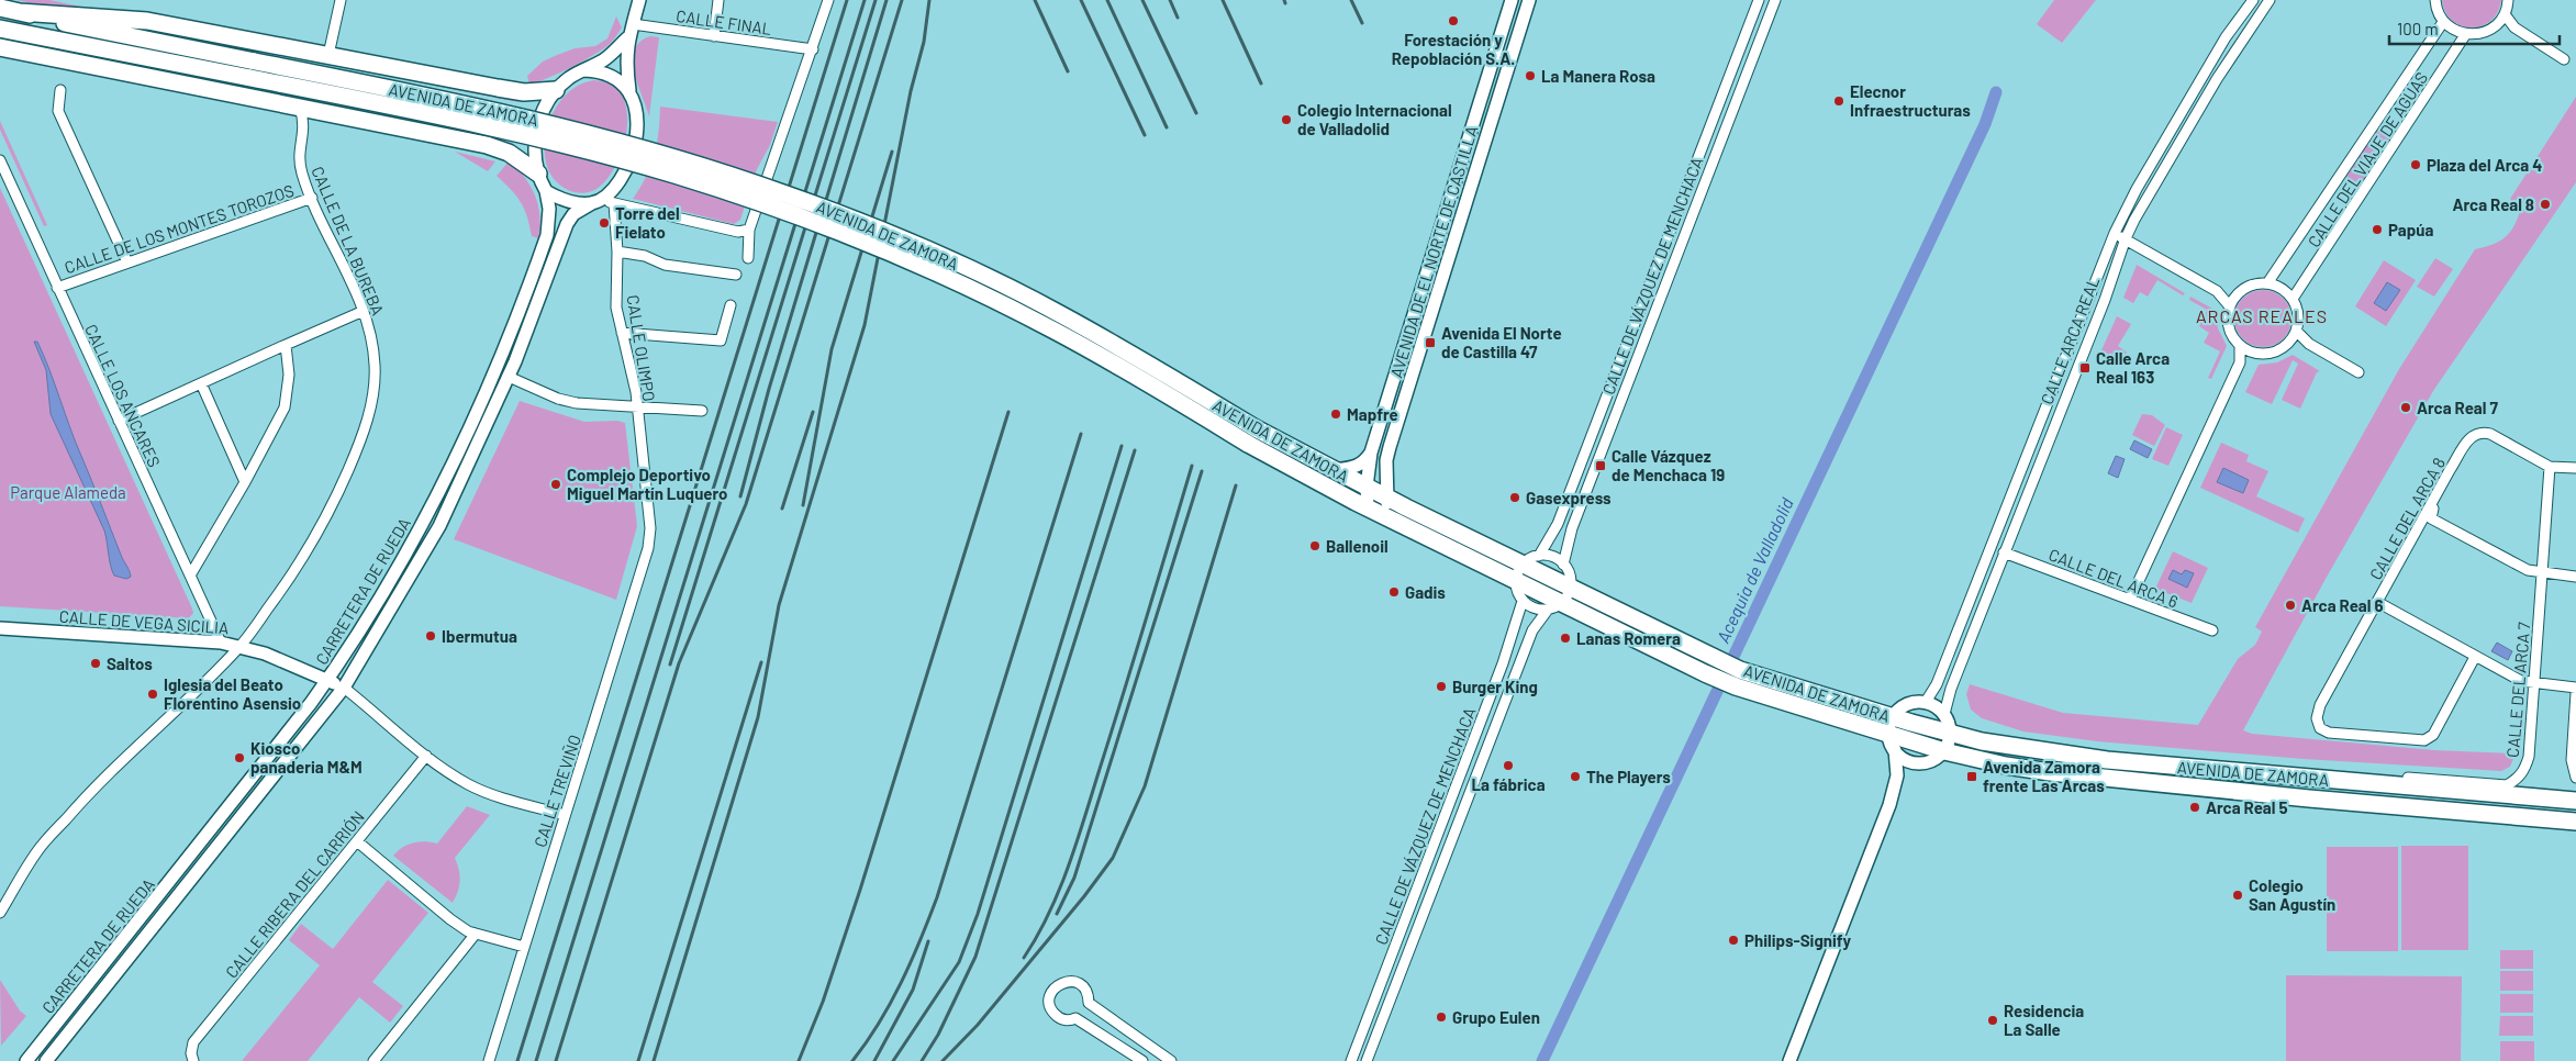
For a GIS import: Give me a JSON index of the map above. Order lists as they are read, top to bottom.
{
  "streets": {
    "highway": ["AVENIDA DE ZAMORA"],
    "street": [
      "CALLE FINAL",
      "CALLE DEL VIAJE DE AGUAS",
      "CALLE DE LOS MONTES TOROZOS",
      "CALLE DE LA BUREBA",
      "AVENIDA DE EL NORTE DE CASTILLA",
      "CALLE DE VÁZQUEZ DE MENCHACA",
      "CALLE ARCA REAL",
      "CALLE OLIMPO",
      "CALLE LOS ANCARES",
      "CALLE DEL ARCA 8",
      "CALLE DEL ARCA 6",
      "CARRETERA DE RUEDA",
      "CALLE DE VEGA SICILIA",
      "CALLE DEL ARCA 7",
      "CALLE TREVIÑO",
      "CALLE RIBERA DEL CARRIÓN"
    ]
  },
  "crossings": [
    ["AVENIDA DE ZAMORA", "AVENIDA DE EL NORTE DE CASTILLA"],
    ["AVENIDA DE ZAMORA", "CALLE DEL ARCA 7"],
    ["CALLE DE LOS MONTES TOROZOS", "CALLE DE LA BUREBA"],
    ["CALLE DE LOS MONTES TOROZOS", "CALLE LOS ANCARES"],
    ["CALLE DE LA BUREBA", "CALLE DE VEGA SICILIA"],
    ["CALLE ARCA REAL", "CALLE DEL ARCA 6"],
    ["CALLE OLIMPO", "CALLE TREVIÑO"],
    ["CALLE LOS ANCARES", "CALLE DE VEGA SICILIA"],
    ["CALLE DEL ARCA 8", "CALLE DEL ARCA 7"],
    ["CARRETERA DE RUEDA", "CALLE DE VEGA SICILIA"]
  ],
  "districts": ["ARCAS REALES"],
  "water": ["Acequia de Valladolid"],
  "parks": ["Parque Alameda"],
  "places": {
    "other": [
      "Forestación y Repoblación S.A.",
      "La Manera Rosa",
      "Elecnor Infraestructuras",
      "Colegio Internacional de Valladolid",
      "Plaza del Arca 4",
      "Arca Real 8",
      "Torre del Fielato",
      "Papúa",
      "Arca Real 7",
      "Mapfre",
      "Complejo Deportivo Miguel Martín Luquero",
      "Gasexpress",
      "Ballenoil",
      "Gadis",
      "Arca Real 6",
      "Ibermutua",
      "Lanas Romera",
      "Saltos",
      "Burger King",
      "Iglesia del Beato Florentino Asensio",
      "Kiosco panaderia M&M",
      "La fábrica",
      "The Players",
      "Arca Real 5",
      "Colegio San Agustín",
      "Philips-Signify",
      "Grupo Eulen",
      "Residencia La Salle"
    ],
    "transit": [
      "Avenida El Norte de Castilla 47",
      "Calle Arca Real 163",
      "Calle Vázquez de Menchaca 19",
      "Avenida Zamora frente Las Arcas"
    ]
  },
  "scale_bar": "100 m"
}
